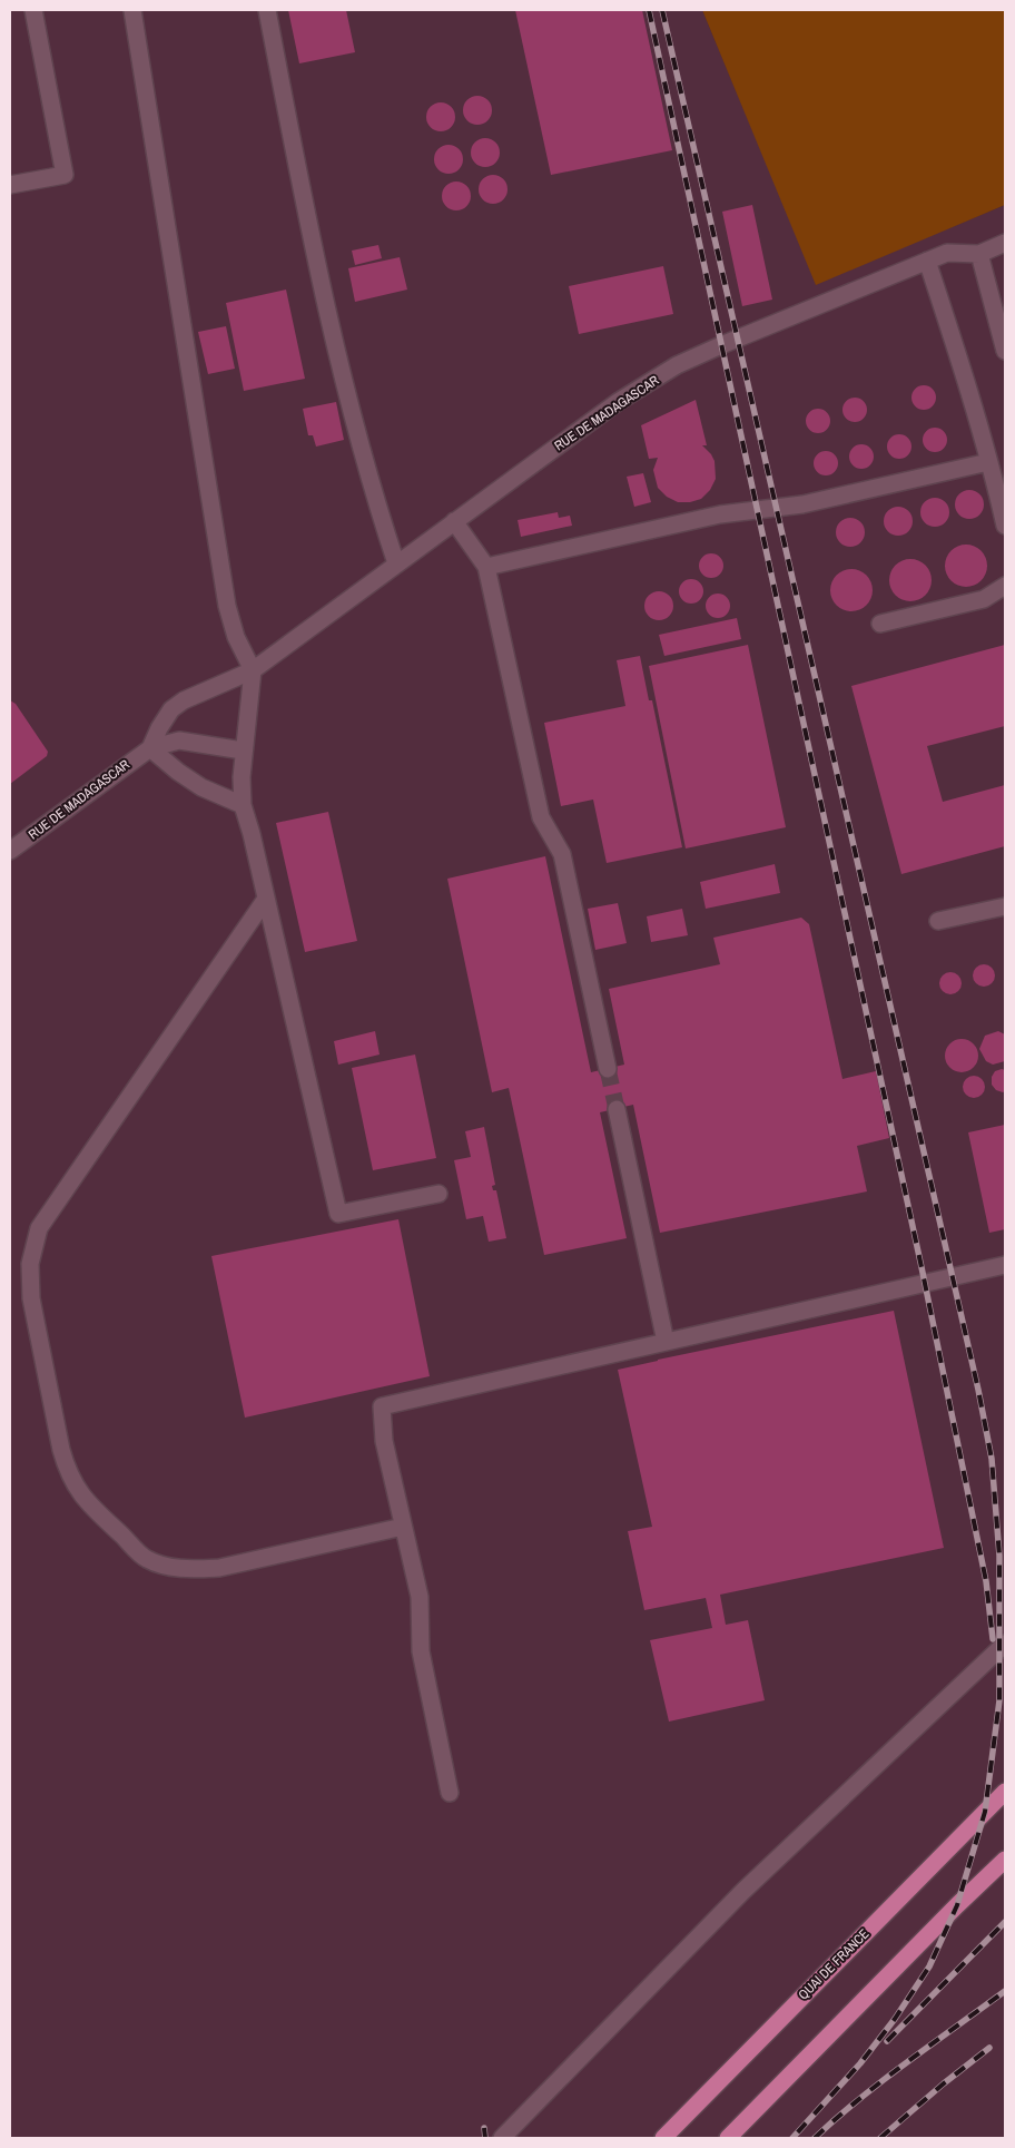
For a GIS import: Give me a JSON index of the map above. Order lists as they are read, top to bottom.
{
  "streets": {
    "main road": ["QUAI DE FRANCE"],
    "street": ["RUE DE MADAGASCAR"]
  }
}
